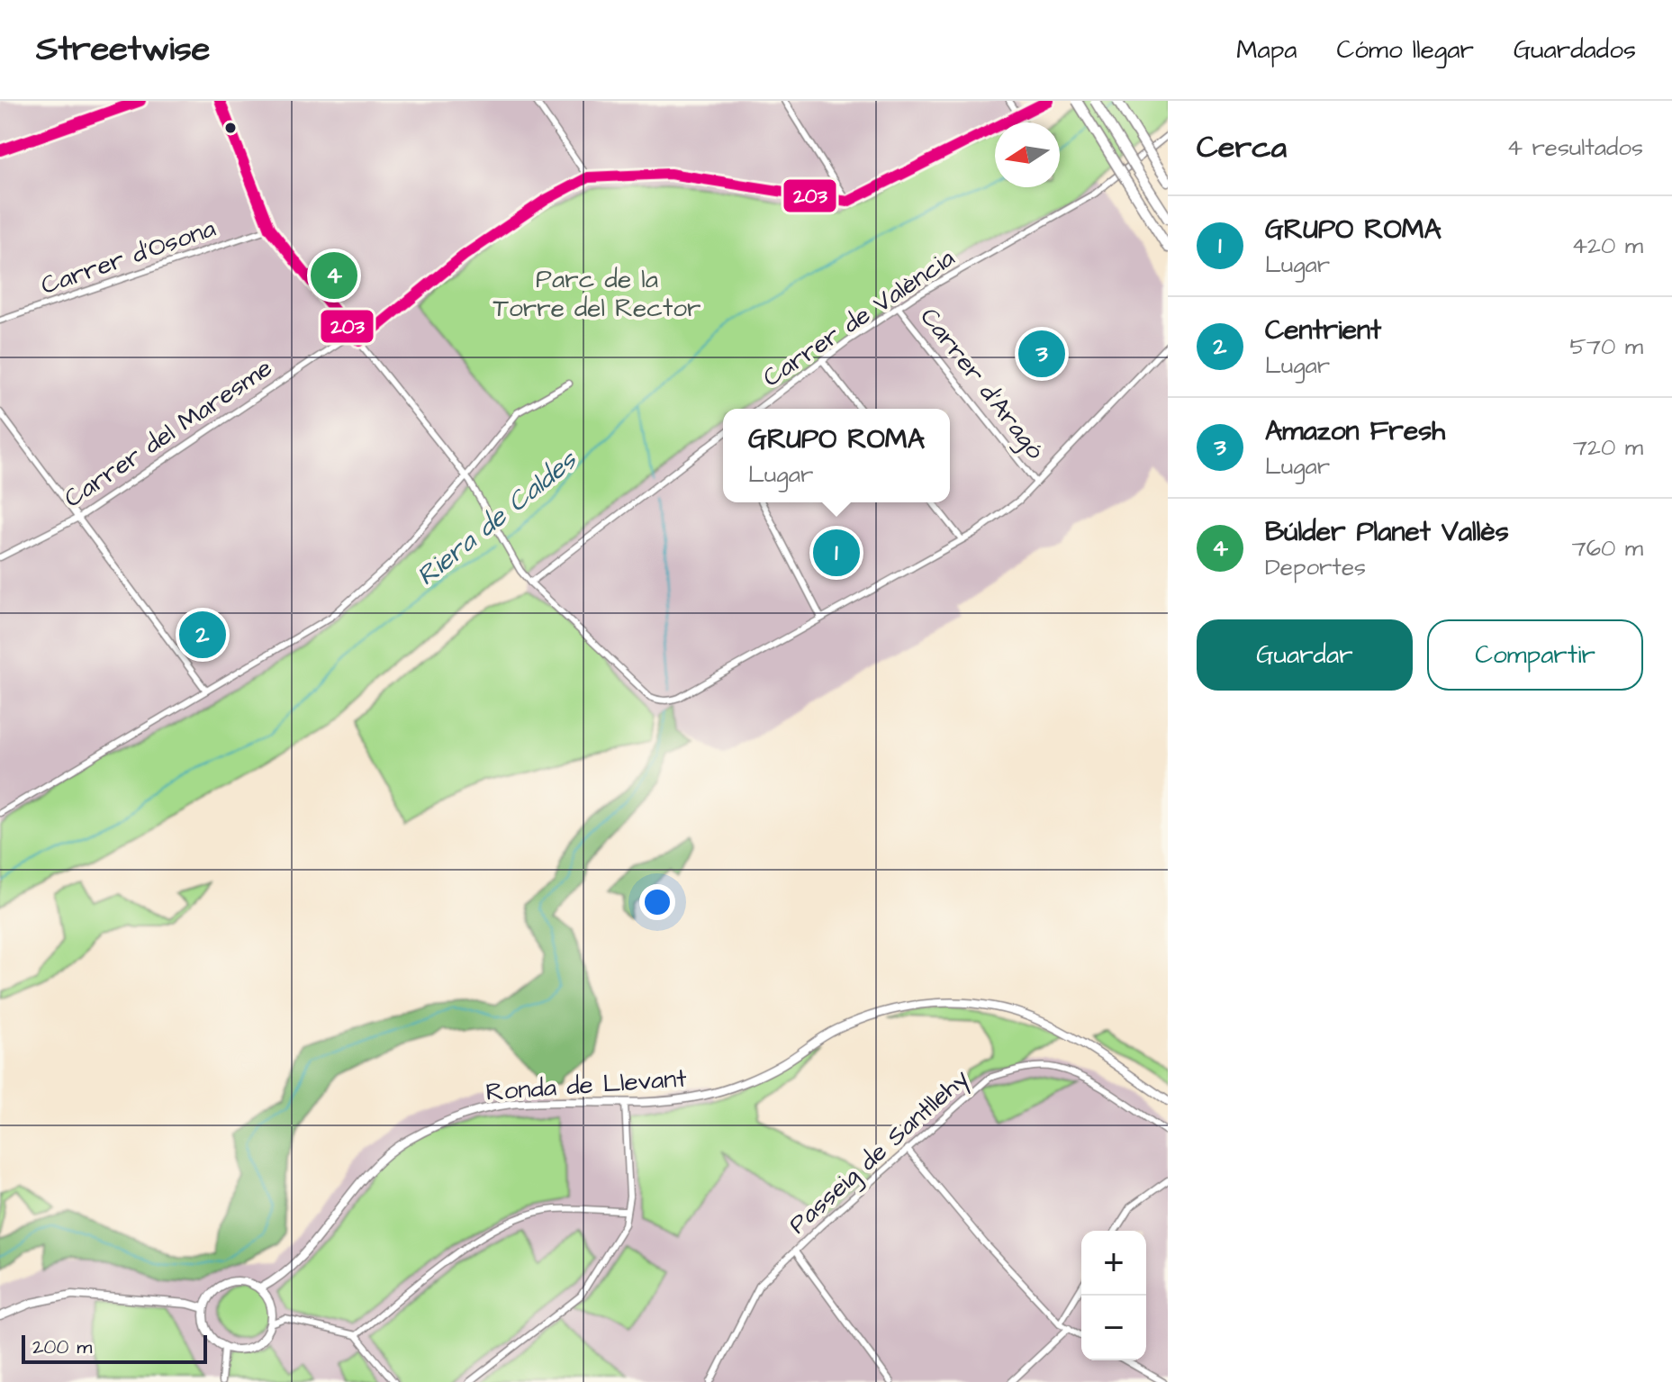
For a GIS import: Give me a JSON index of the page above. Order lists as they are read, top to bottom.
{
  "streets": {
    "main road": ["Ronda de Llevant"],
    "street": [
      "Carrer d'Osona",
      "Carrer de València",
      "Carrer d'Aragó",
      "Carrer del Maresme",
      "Passeig de Santllehy"
    ]
  },
  "crossings": [
    ["Carrer de València", "Carrer d'Aragó"]
  ],
  "water": ["Riera de Caldes"],
  "parks": ["Parc de la Torre del Rector"],
  "lines": ["transit line 203"],
  "scale_bar": "200 m",
  "north": "left",
  "page": {
    "header": "Streetwise",
    "nav": ["Mapa", "Cómo llegar", "Guardados"],
    "heading": ["Cerca", "4 resultados"],
    "list": [
      {
        "mark": "1",
        "name": "GRUPO ROMA",
        "note": "Lugar",
        "value": "420 m"
      },
      {
        "mark": "2",
        "name": "Centrient",
        "note": "Lugar",
        "value": "570 m"
      },
      {
        "mark": "3",
        "name": "Amazon Fresh",
        "note": "Lugar",
        "value": "720 m"
      },
      {
        "mark": "4",
        "name": "Búlder Planet Vallès",
        "note": "Deportes",
        "value": "760 m"
      }
    ],
    "pins": [
      "4",
      "3",
      "1",
      "2"
    ],
    "popup": ["GRUPO ROMA", "Lugar"],
    "buttons": ["Guardar", "Compartir"],
    "map_buttons": ["+", "−"],
    "scale": "200 m"
  }
}
